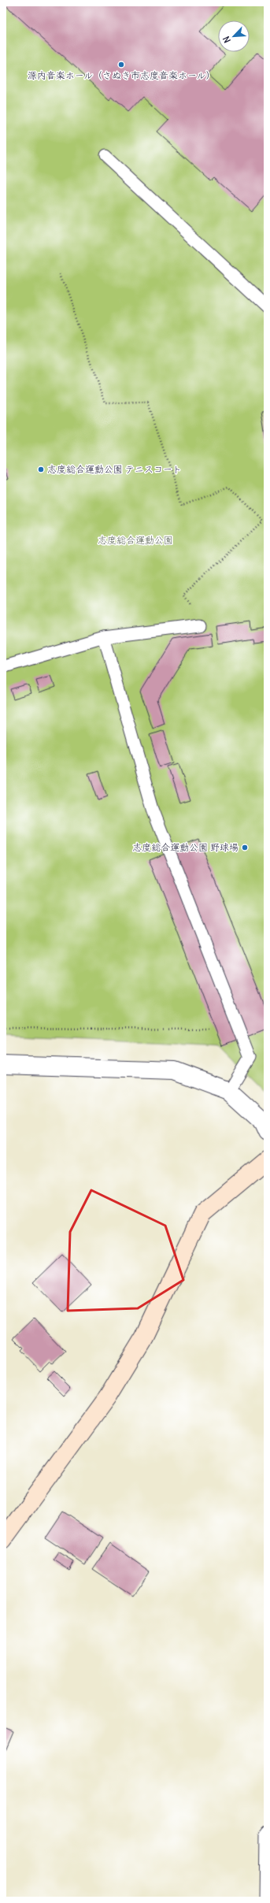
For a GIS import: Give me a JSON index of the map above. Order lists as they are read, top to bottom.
{
  "parks": ["志度総合運動公園"],
  "places": ["源内音楽ホール（さぬき市志度音楽ホール）", "志度総合運動公園 テニスコート", "志度総合運動公園 野球場"],
  "north": "bottom left"
}
